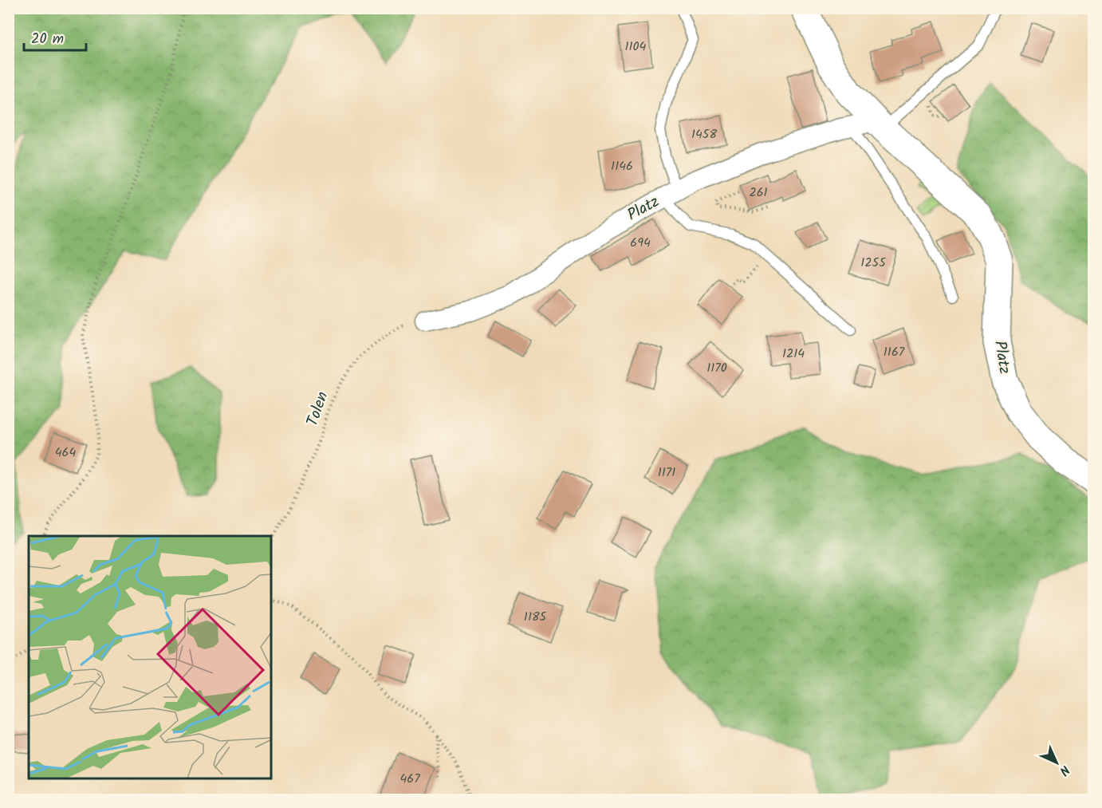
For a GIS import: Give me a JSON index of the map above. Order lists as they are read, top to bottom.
{
  "streets": {
    "street": ["Platz"],
    "path": ["Tolen"]
  },
  "crossings": [
    ["Platz", "Tolen"]
  ],
  "house_numbers": [
    "1104",
    "1458",
    "1146",
    "261",
    "694",
    "1255",
    "1167",
    "1214",
    "1170",
    "464",
    "1171",
    "1185",
    "467"
  ],
  "scale_bar": "20 m",
  "north": "bottom right"
}
